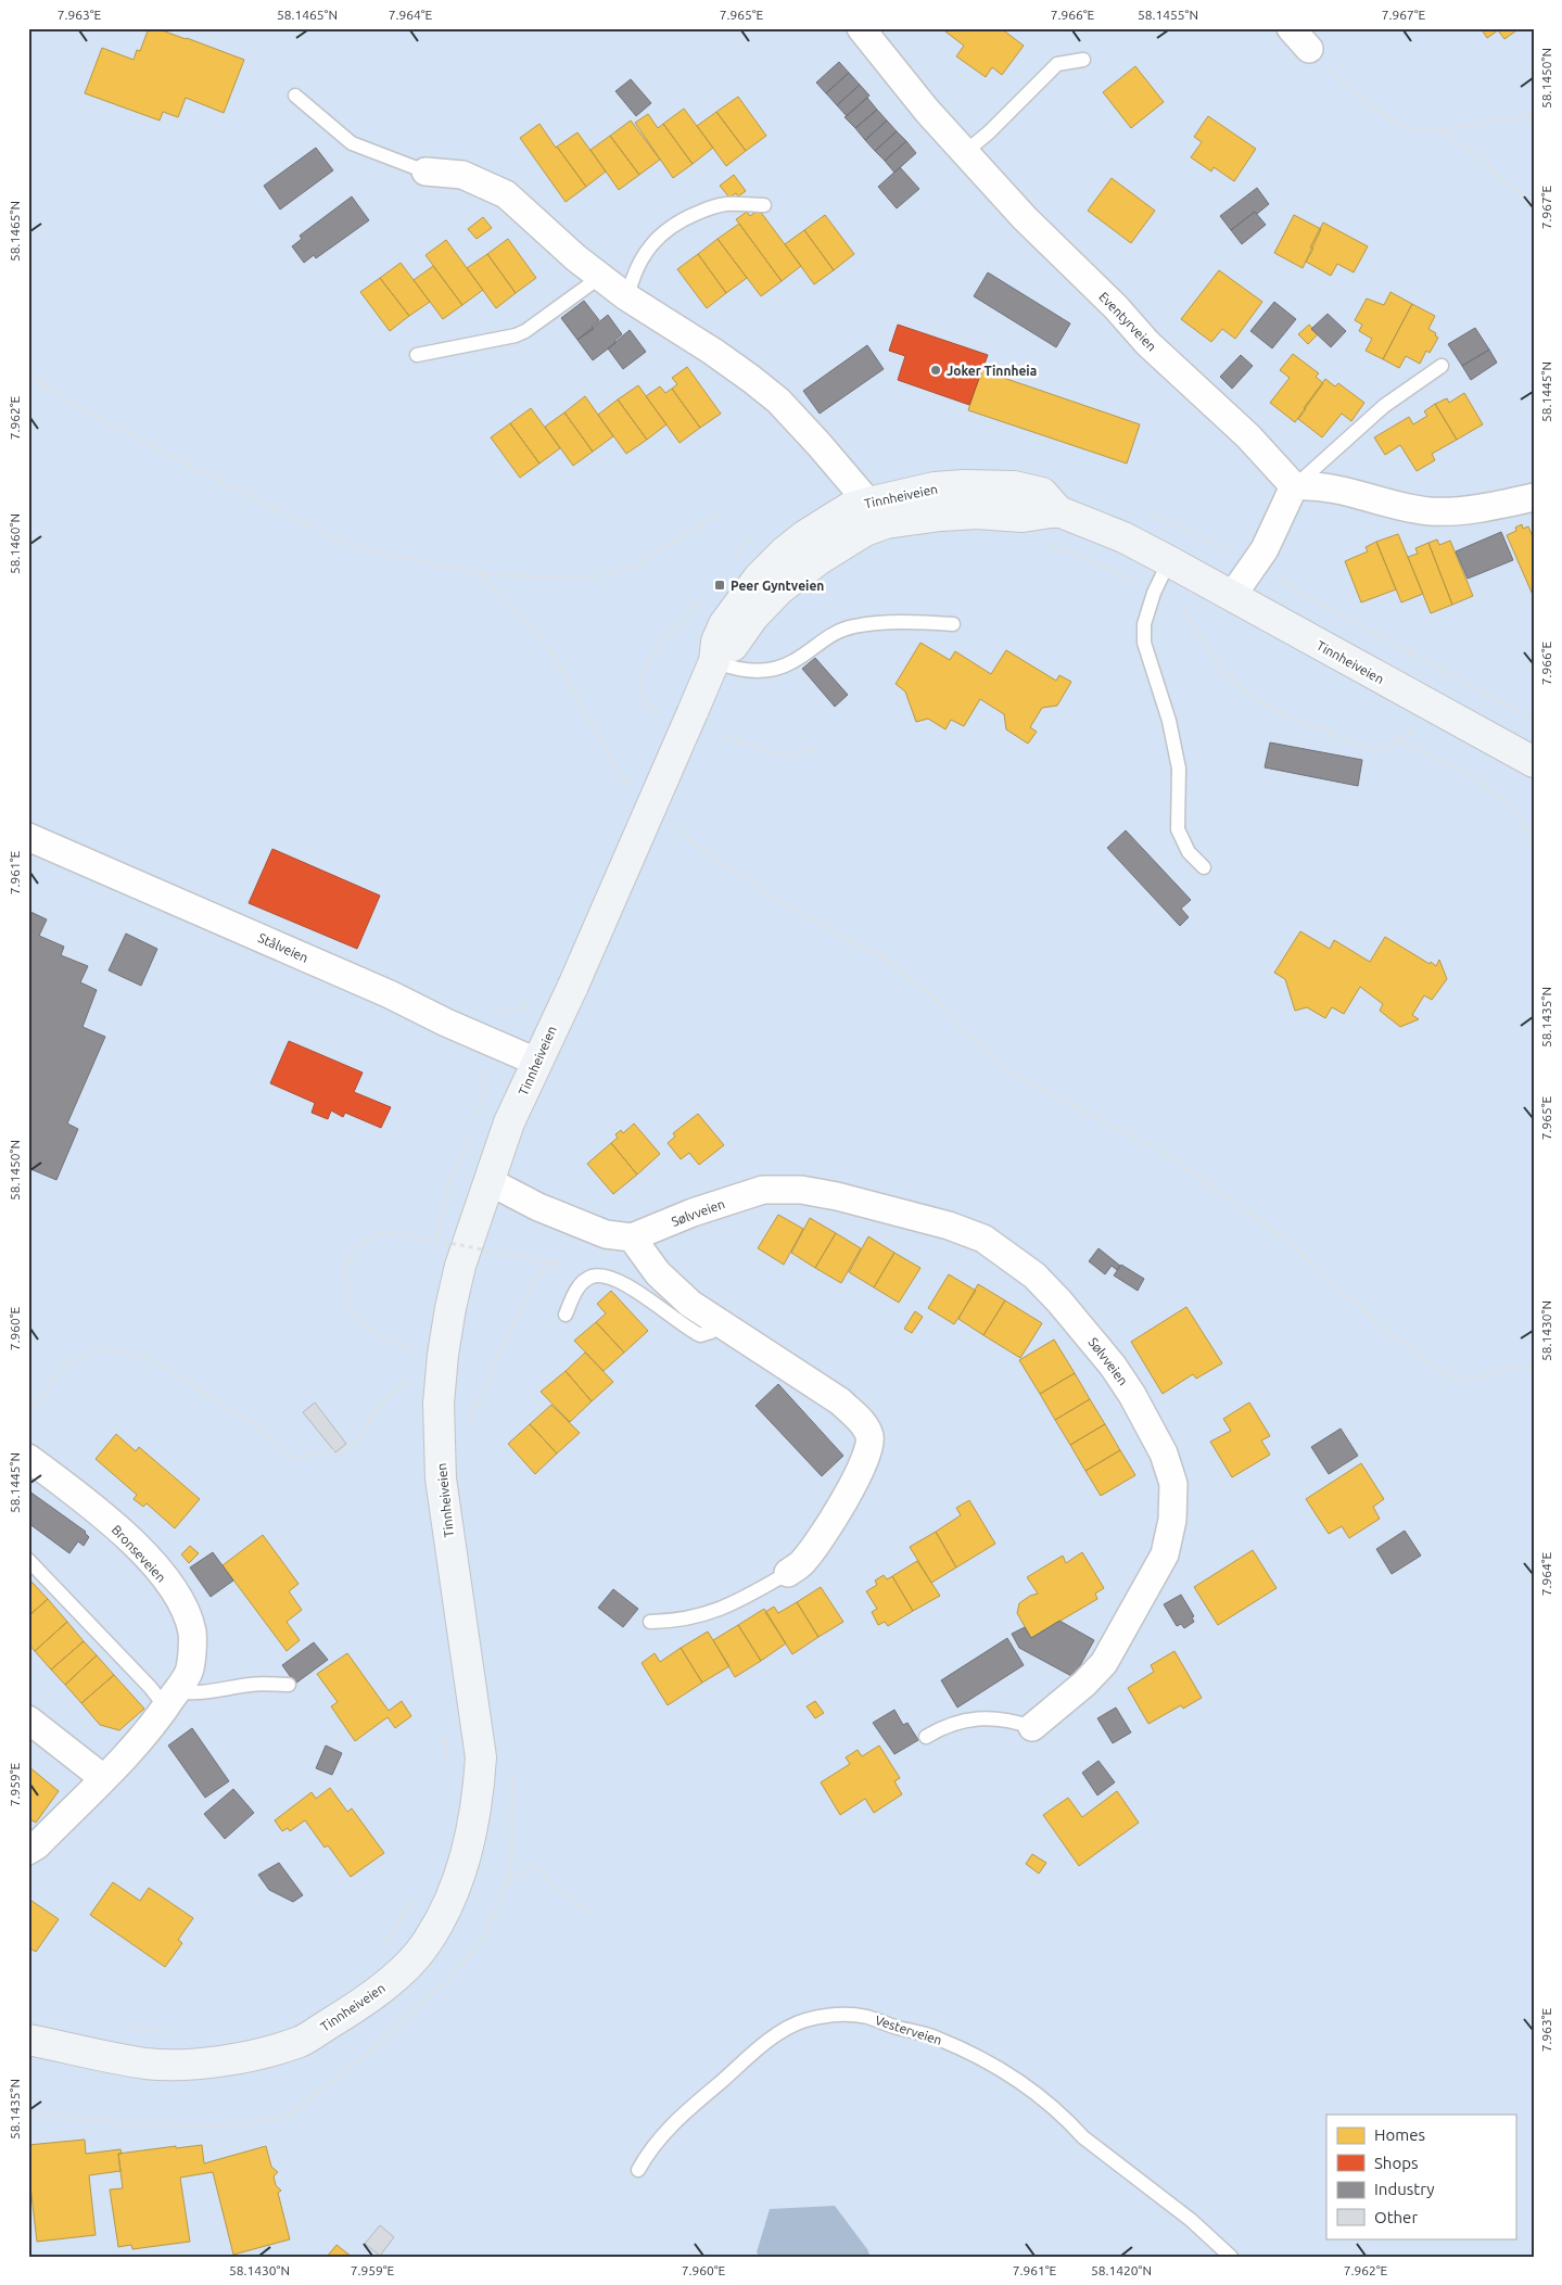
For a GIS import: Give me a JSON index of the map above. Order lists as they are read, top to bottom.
{
  "streets": {
    "street": [
      "Eventyrveien",
      "Tinnheiveien",
      "Stålveien",
      "Sølvveien",
      "Bronseveien"
    ],
    "lane": ["Vesterveien"]
  },
  "crossings": [
    ["Tinnheiveien", "Stålveien"],
    ["Tinnheiveien", "Sølvveien"]
  ],
  "places": {
    "other": ["Joker Tinnheia"],
    "transit": ["Peer Gyntveien"]
  },
  "legend": [
    "Homes",
    "Shops",
    "Industry",
    "Other"
  ],
  "coordinates": [
    "7.963°E",
    "58.1465°N",
    "7.964°E",
    "7.965°E",
    "7.966°E",
    "58.1455°N",
    "7.967°E",
    "58.1450°N",
    "58.1445°N",
    "7.962°E",
    "58.1460°N",
    "7.961°E",
    "58.1435°N",
    "7.960°E",
    "58.1430°N",
    "7.959°E",
    "58.1420°N"
  ]
}
